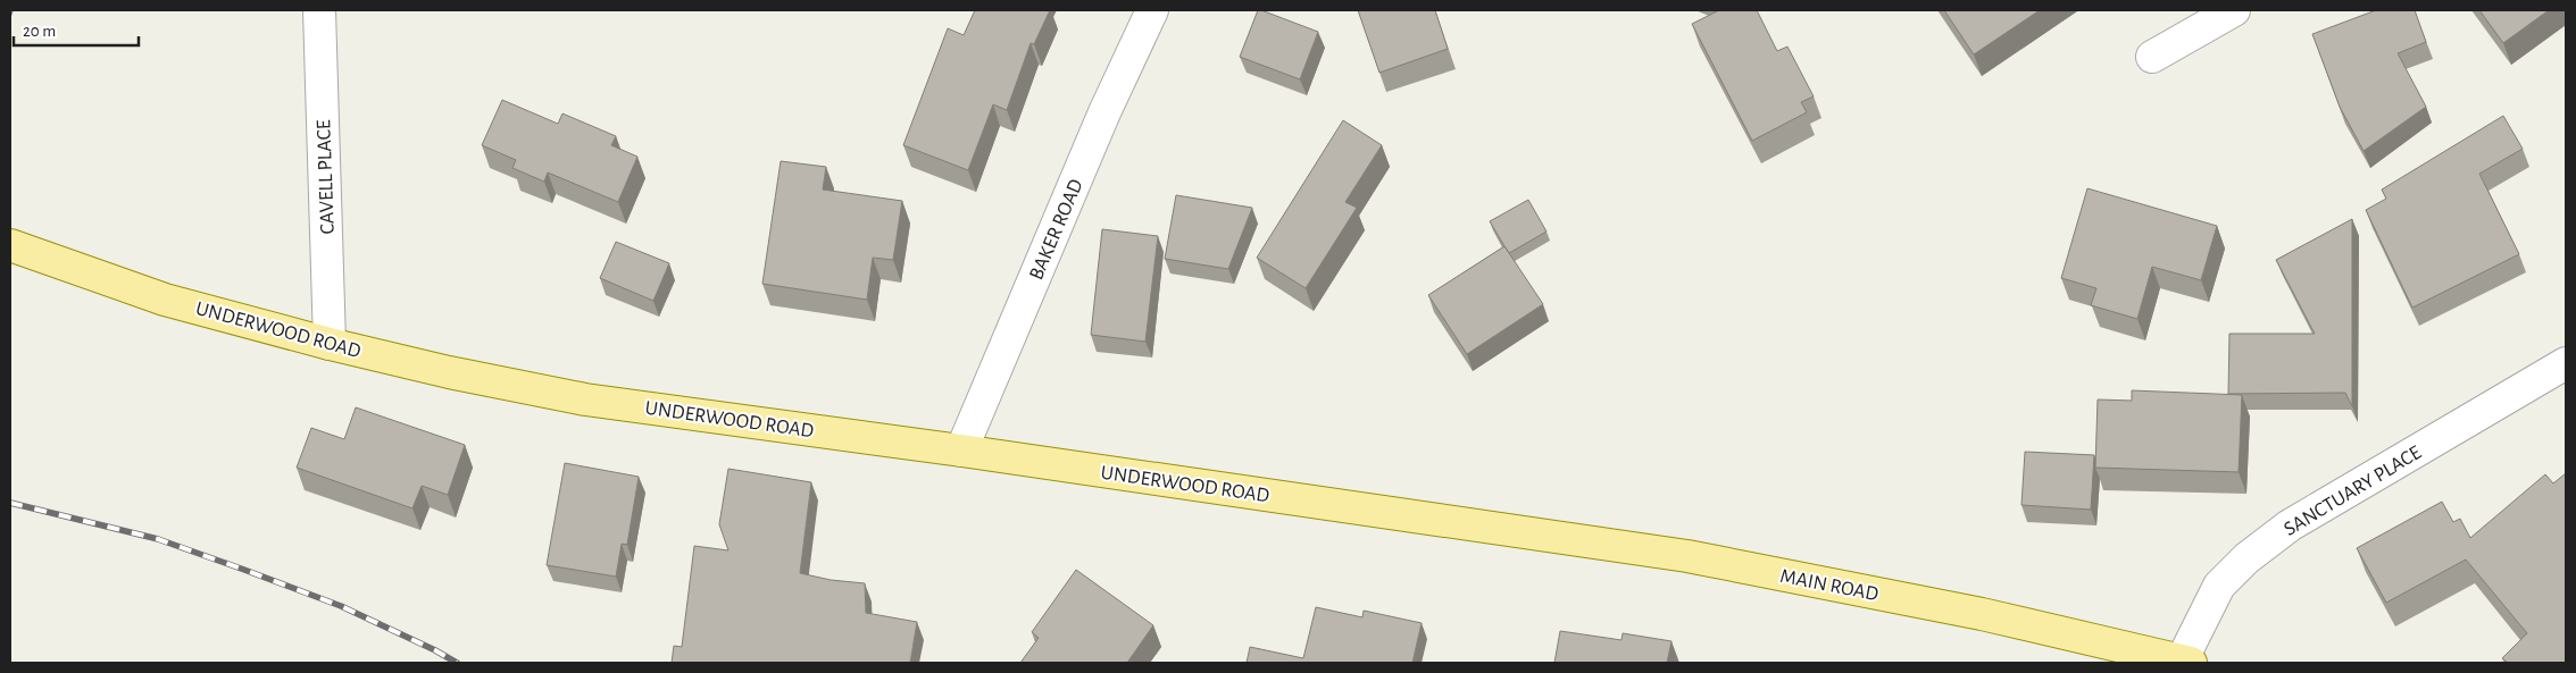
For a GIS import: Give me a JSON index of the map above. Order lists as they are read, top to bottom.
{
  "streets": {
    "main road": ["UNDERWOOD ROAD", "MAIN ROAD"],
    "street": ["CAVELL PLACE", "BAKER ROAD", "SANCTUARY PLACE"]
  },
  "crossings": [
    ["CAVELL PLACE", "UNDERWOOD ROAD"],
    ["BAKER ROAD", "UNDERWOOD ROAD"],
    ["UNDERWOOD ROAD", "MAIN ROAD"],
    ["SANCTUARY PLACE", "MAIN ROAD"]
  ],
  "scale_bar": "20 m"
}
